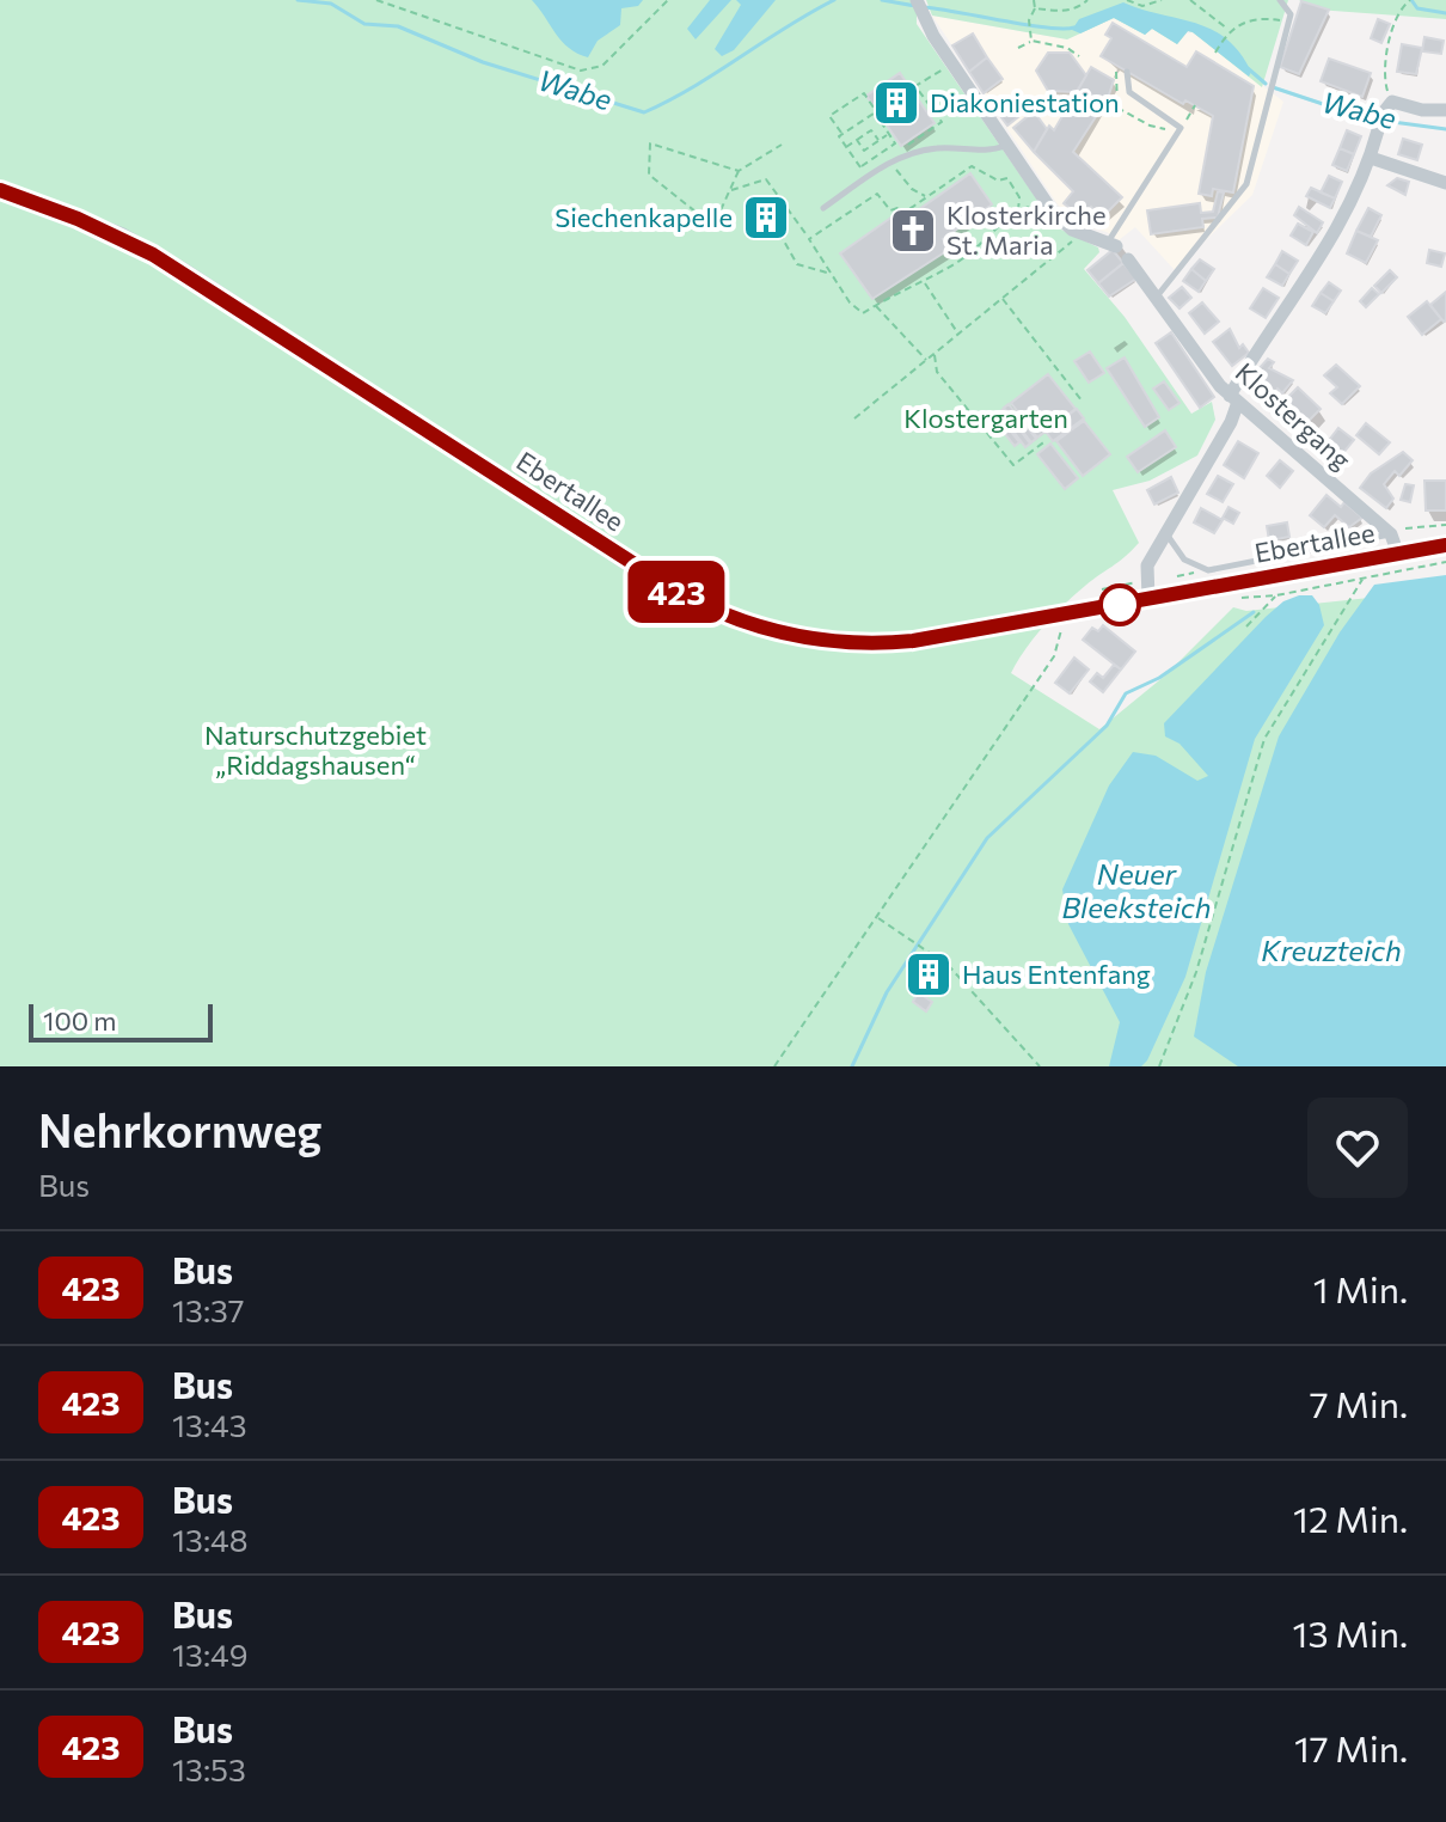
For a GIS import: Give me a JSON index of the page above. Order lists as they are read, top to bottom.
{
  "streets": {
    "main road": ["Ebertallee"],
    "street": ["Klostergang"]
  },
  "crossings": [
    ["Klostergang", "Ebertallee"]
  ],
  "water": ["Wabe", "Neuer Bleeksteich", "Kreuzteich"],
  "parks": ["Klostergarten", "Naturschutzgebiet „Riddagshausen“"],
  "places": {
    "building": ["Diakoniestation", "Siechenkapelle", "Haus Entenfang"],
    "church": ["Klosterkirche St. Maria"]
  },
  "lines": ["bus line 423"],
  "scale_bar": "100 m",
  "page": {
    "on_map": "423",
    "scale": "100 m",
    "heading": ["Nehrkornweg", "Bus"],
    "list": [
      {
        "mark": "423",
        "name": "Bus",
        "note": "13:37",
        "value": "1 Min."
      },
      {
        "mark": "423",
        "name": "Bus",
        "note": "13:43",
        "value": "7 Min."
      },
      {
        "mark": "423",
        "name": "Bus",
        "note": "13:48",
        "value": "12 Min."
      },
      {
        "mark": "423",
        "name": "Bus",
        "note": "13:49",
        "value": "13 Min."
      },
      {
        "mark": "423",
        "name": "Bus",
        "note": "13:53",
        "value": "17 Min."
      }
    ]
  }
}
